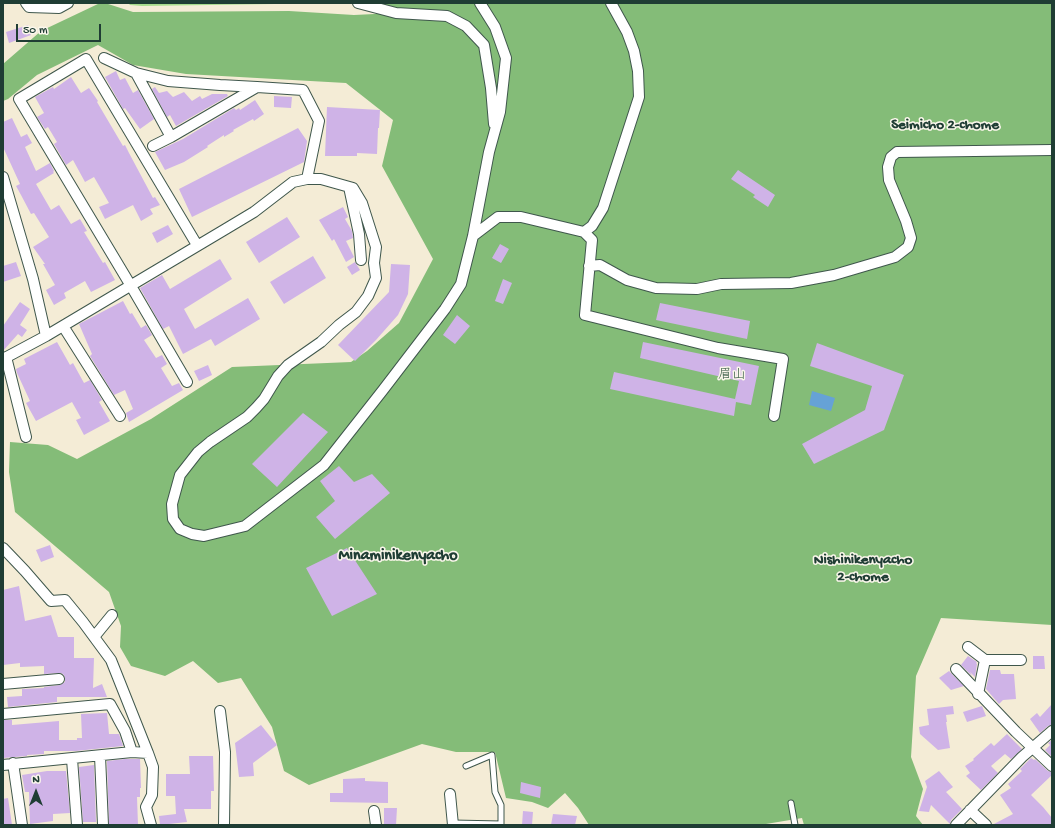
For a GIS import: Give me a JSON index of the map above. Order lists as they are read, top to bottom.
{
  "districts": ["Seimicho 2-chome", "Minaminikenyacho", "Nishinikenyacho 2-chome"],
  "parks": ["眉山"],
  "scale_bar": "50 m",
  "north": "top"
}
